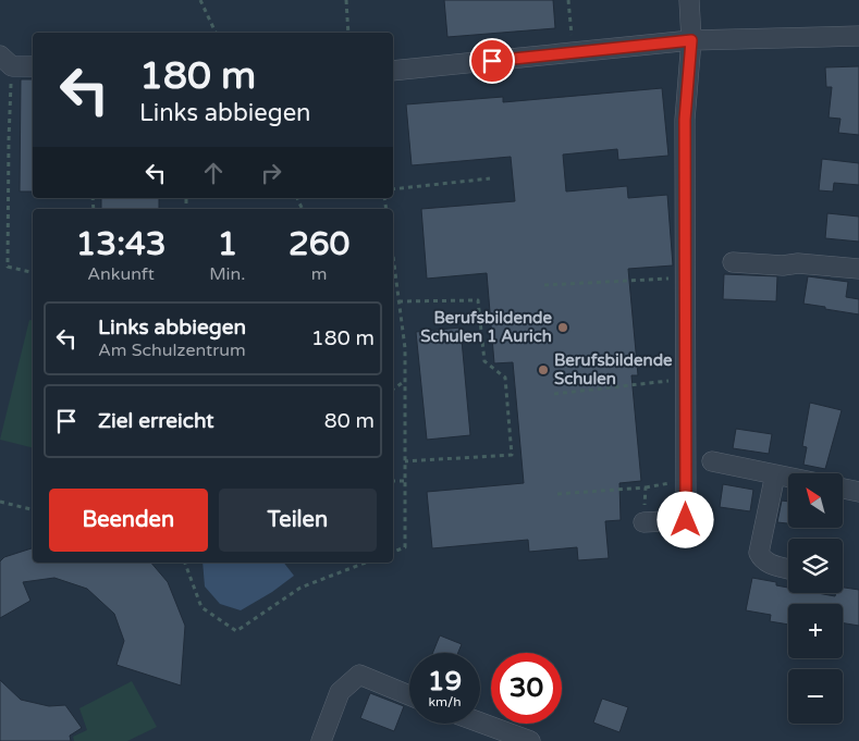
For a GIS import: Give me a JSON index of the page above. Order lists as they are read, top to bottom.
{
  "places": ["Berufsbildende Schulen 1 Aurich", "Berufsbildende Schulen"],
  "north": "top left",
  "page": {
    "turn": ["180 m", "Links abbiegen"],
    "eta": [
      "13:43",
      "Ankunft",
      "1",
      "Min.",
      "260",
      "m"
    ],
    "list": [
      {
        "name": "Links abbiegen",
        "note": "Am Schulzentrum",
        "value": "180 m"
      },
      {
        "name": "Ziel erreicht",
        "value": "80 m"
      }
    ],
    "map_buttons": ["+", "−"],
    "buttons": ["Beenden", "Teilen"],
    "speed": "19 km/h",
    "limit": "30"
  }
}
